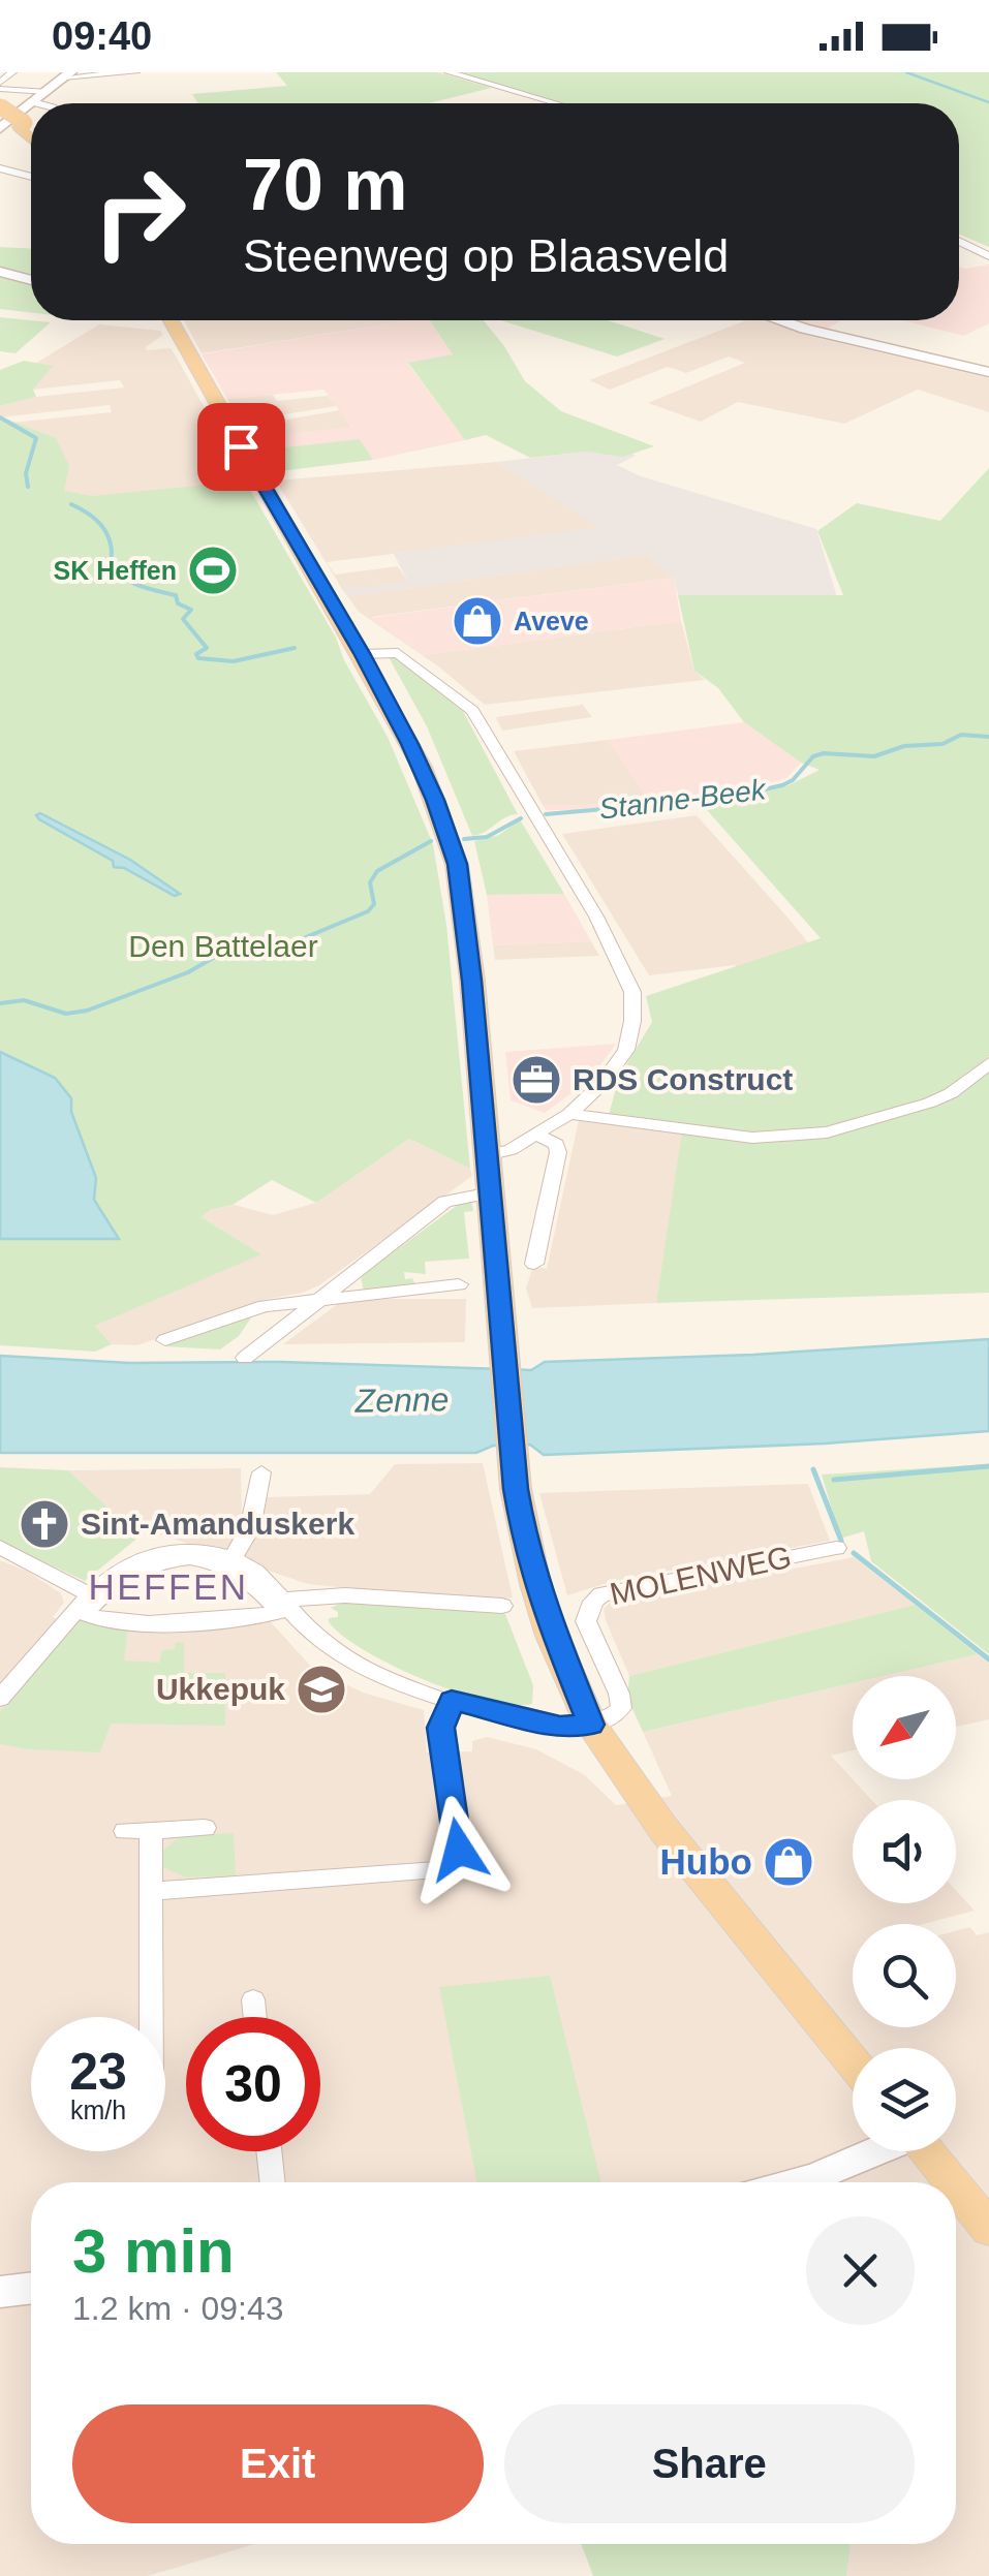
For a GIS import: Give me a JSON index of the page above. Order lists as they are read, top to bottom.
{
  "streets": {
    "street": ["MOLENWEG"]
  },
  "districts": ["HEFFEN"],
  "water": ["Stanne-Beek", "Zenne"],
  "parks": ["Den Battelaer"],
  "places": {
    "sports": ["SK Heffen"],
    "shop": ["Aveve", "Hubo"],
    "office": ["RDS Construct"],
    "church": ["Sint-Amanduskerk"],
    "school or university": ["Ukkepuk"]
  },
  "north": "bottom left",
  "page": {
    "status": "09:40",
    "turn": ["70 m", "Steenweg op Blaasveld"],
    "speed": "23 km/h",
    "limit": "30",
    "heading": ["3 min", "1.2 km · 09:43"],
    "buttons": ["Exit", "Share"]
  }
}
